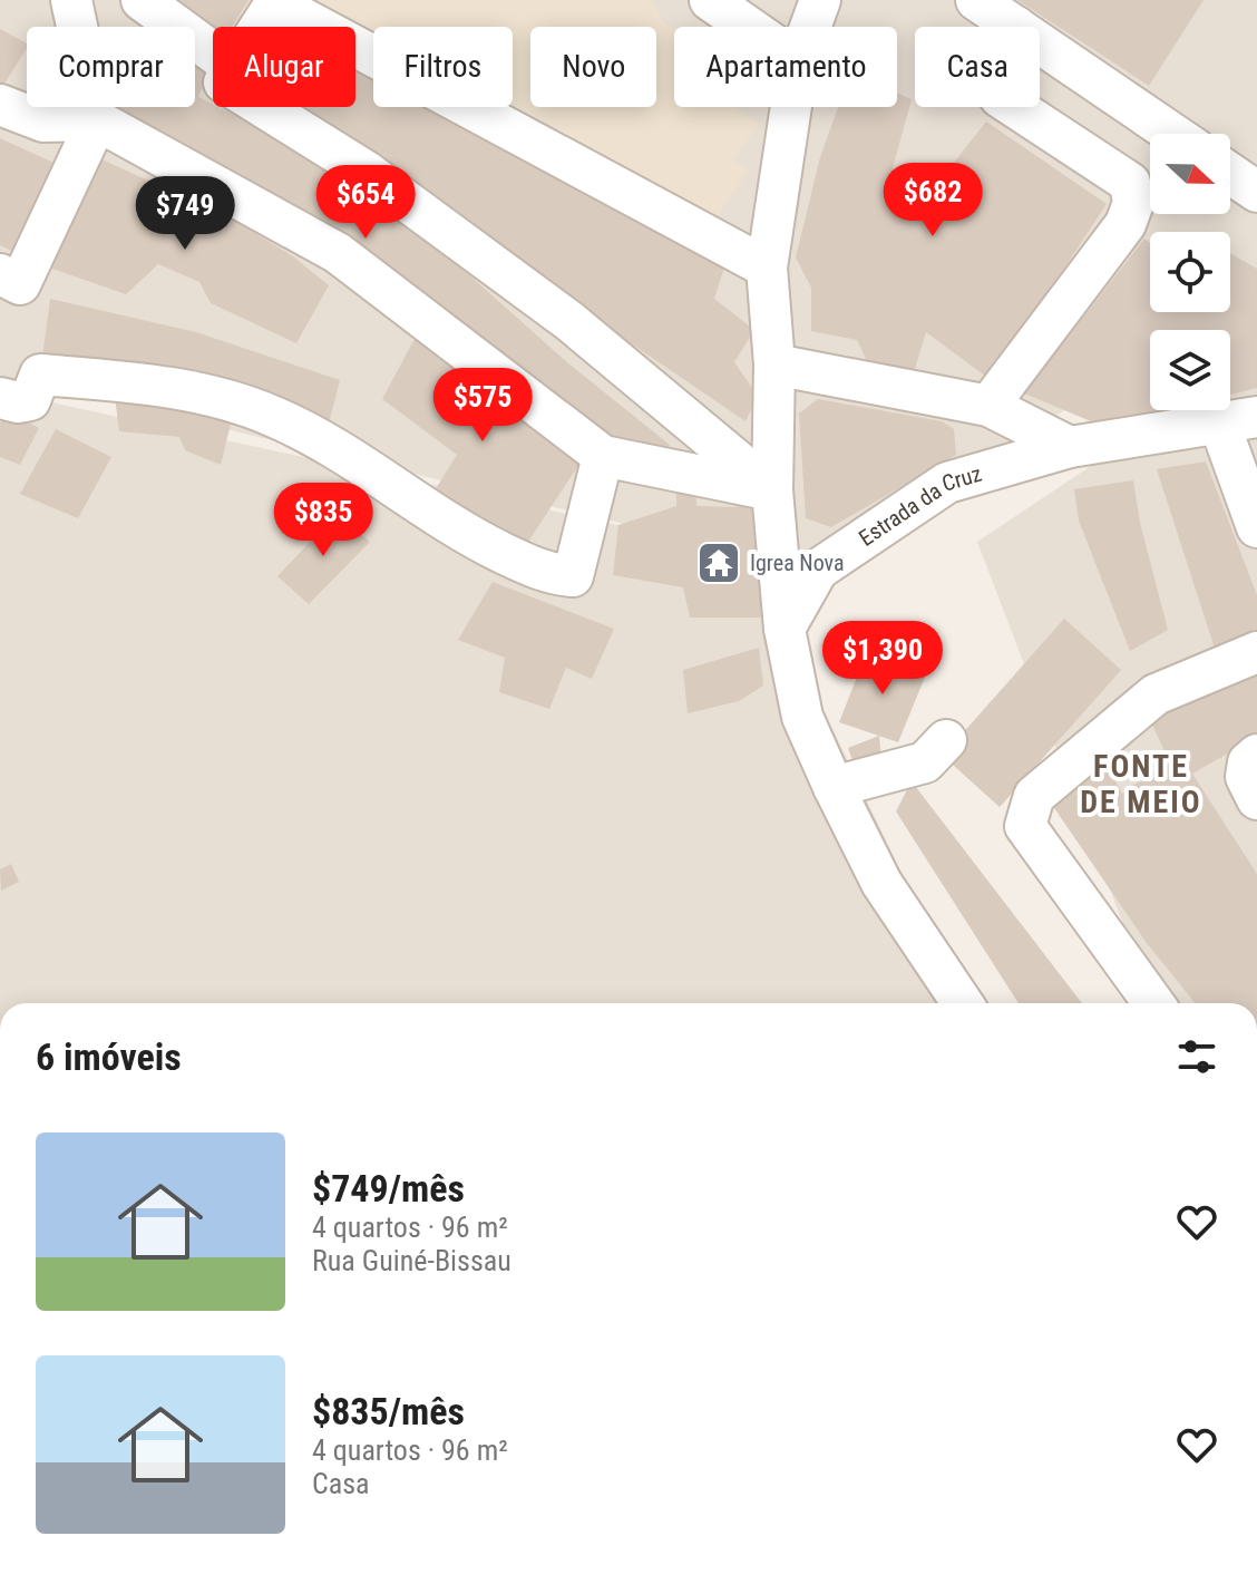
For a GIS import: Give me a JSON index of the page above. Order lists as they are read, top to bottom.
{
  "streets": {
    "street": ["Estrada da Cruz"]
  },
  "districts": ["FONTE DE MEIO"],
  "places": {
    "temple": ["Igrea Nova"]
  },
  "north": "right",
  "page": {
    "chip": [
      "Comprar",
      "Alugar",
      "Filtros",
      "Novo",
      "Apartamento",
      "Casa"
    ],
    "price": [
      "$682",
      "$654",
      "$749",
      "$575",
      "$835",
      "$1,390"
    ],
    "heading": "6 imóveis",
    "list": [
      {
        "name": "$749/mês",
        "note": "4 quartos · 96 m² · Rua Guiné-Bissau"
      },
      {
        "name": "$835/mês",
        "note": "4 quartos · 96 m² · Casa"
      }
    ]
  }
}
